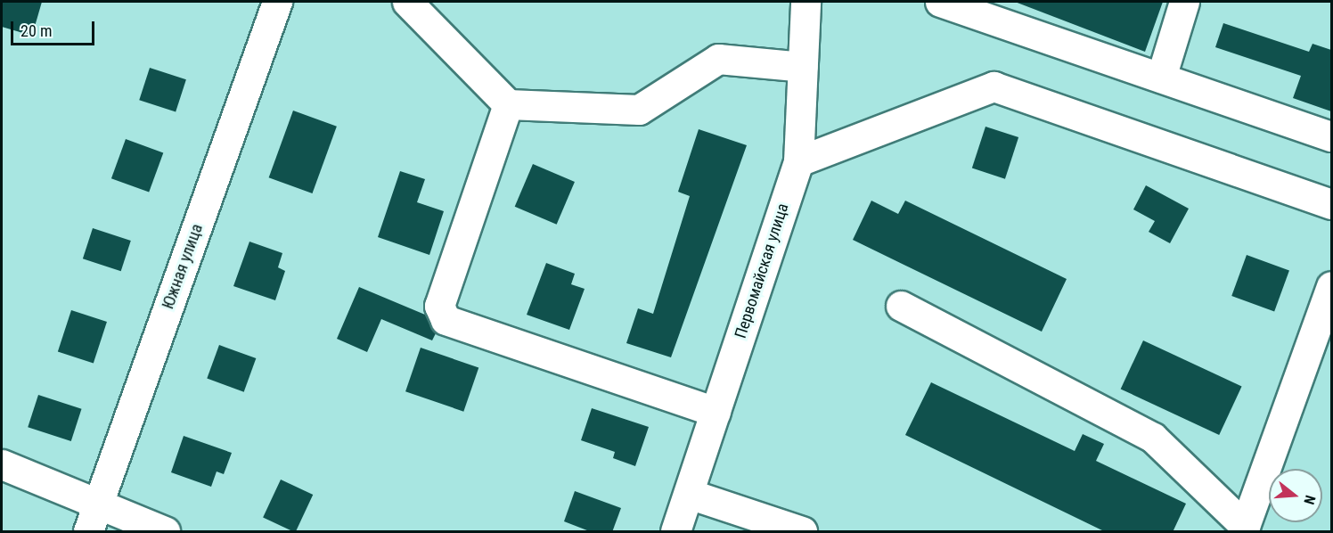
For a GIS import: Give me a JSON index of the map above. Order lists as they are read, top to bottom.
{
  "streets": {
    "street": ["Южная улица", "Первомайская улица"]
  },
  "scale_bar": "20 m",
  "north": "right"
}
